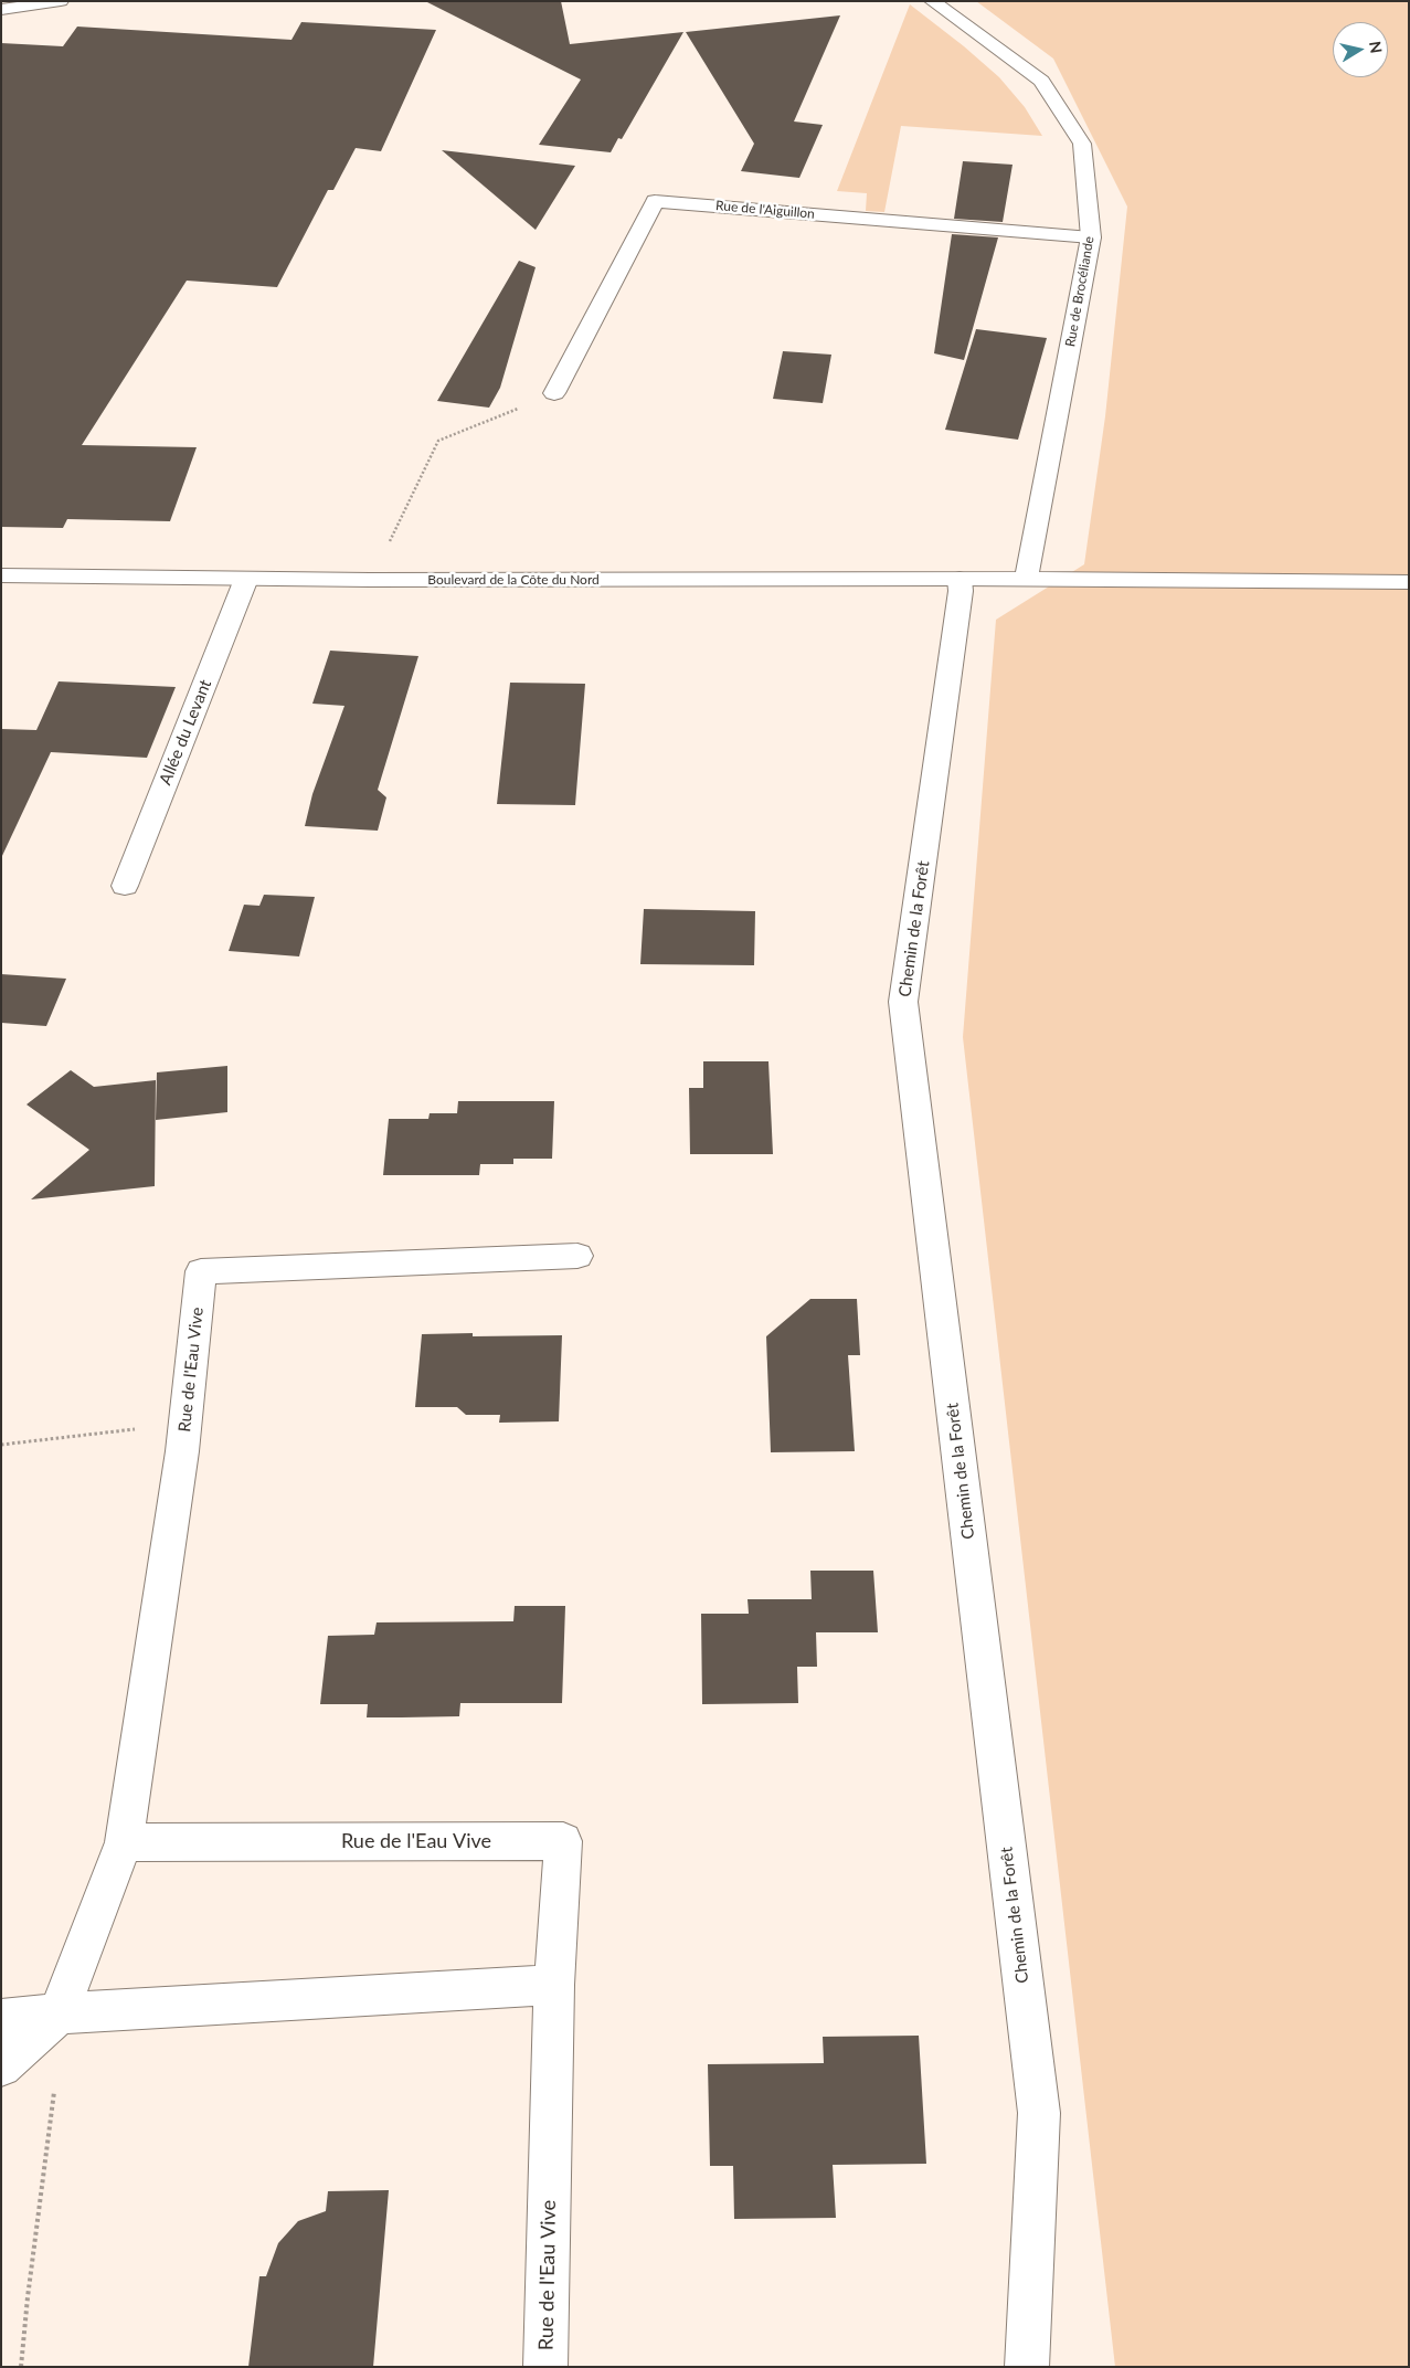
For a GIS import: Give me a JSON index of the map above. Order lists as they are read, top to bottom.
{
  "streets": {
    "street": [
      "Rue de l'Aiguillon",
      "Rue de Brocéliande",
      "Boulevard de la Côte du Nord",
      "Allée du Levant",
      "Chemin de la Forêt",
      "Rue de l'Eau Vive"
    ]
  },
  "crossings": [
    ["Rue de l'Aiguillon", "Rue de Brocéliande"],
    ["Rue de Brocéliande", "Boulevard de la Côte du Nord"],
    ["Boulevard de la Côte du Nord", "Allée du Levant"],
    ["Boulevard de la Côte du Nord", "Chemin de la Forêt"]
  ],
  "north": "right"
}
